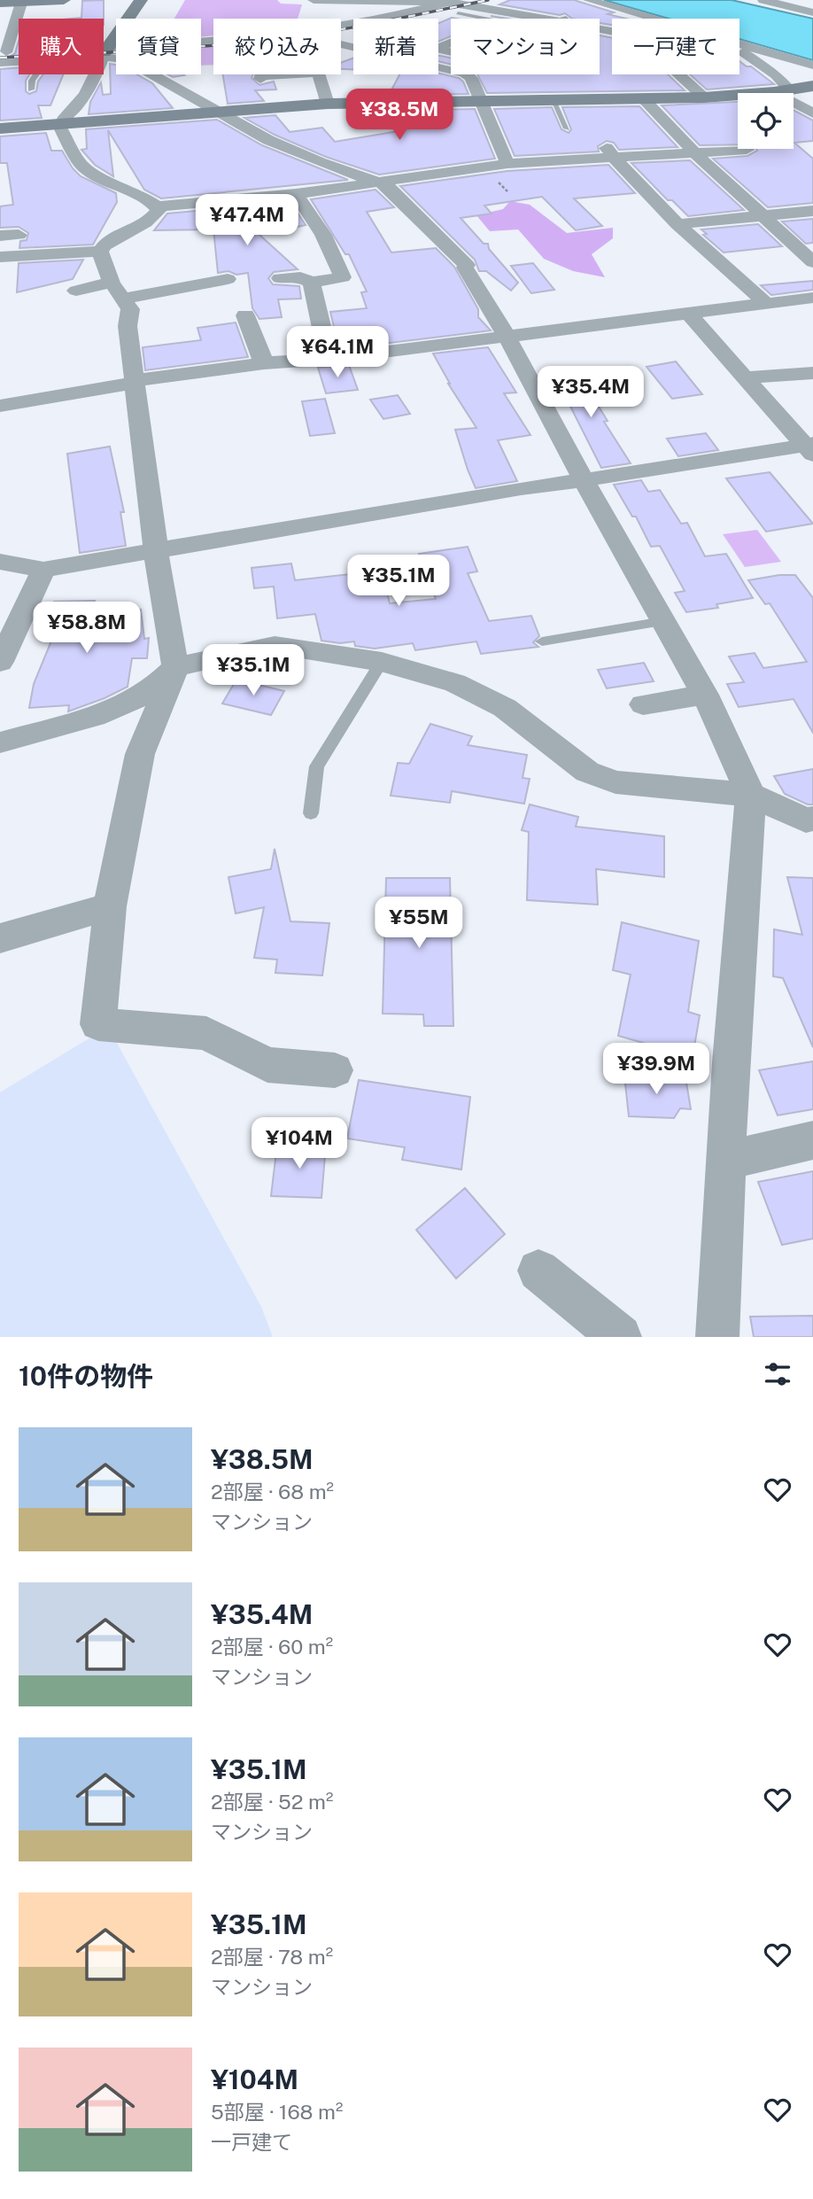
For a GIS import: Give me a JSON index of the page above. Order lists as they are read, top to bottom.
{
  "page": {
    "chip": [
      "購入",
      "賃貸",
      "絞り込み",
      "新着",
      "マンション",
      "一戸建て"
    ],
    "price": [
      "¥38.5M",
      "¥47.4M",
      "¥64.1M",
      "¥35.4M",
      "¥35.1M",
      "¥58.8M",
      "¥35.1M",
      "¥55M",
      "¥39.9M",
      "¥104M"
    ],
    "heading": "10件の物件",
    "list": [
      {
        "name": "¥38.5M",
        "note": "2部屋 · 68 m² · マンション"
      },
      {
        "name": "¥35.4M",
        "note": "2部屋 · 60 m² · マンション"
      },
      {
        "name": "¥35.1M",
        "note": "2部屋 · 52 m² · マンション"
      },
      {
        "name": "¥35.1M",
        "note": "2部屋 · 78 m² · マンション"
      },
      {
        "name": "¥104M",
        "note": "5部屋 · 168 m² · 一戸建て"
      }
    ]
  }
}
